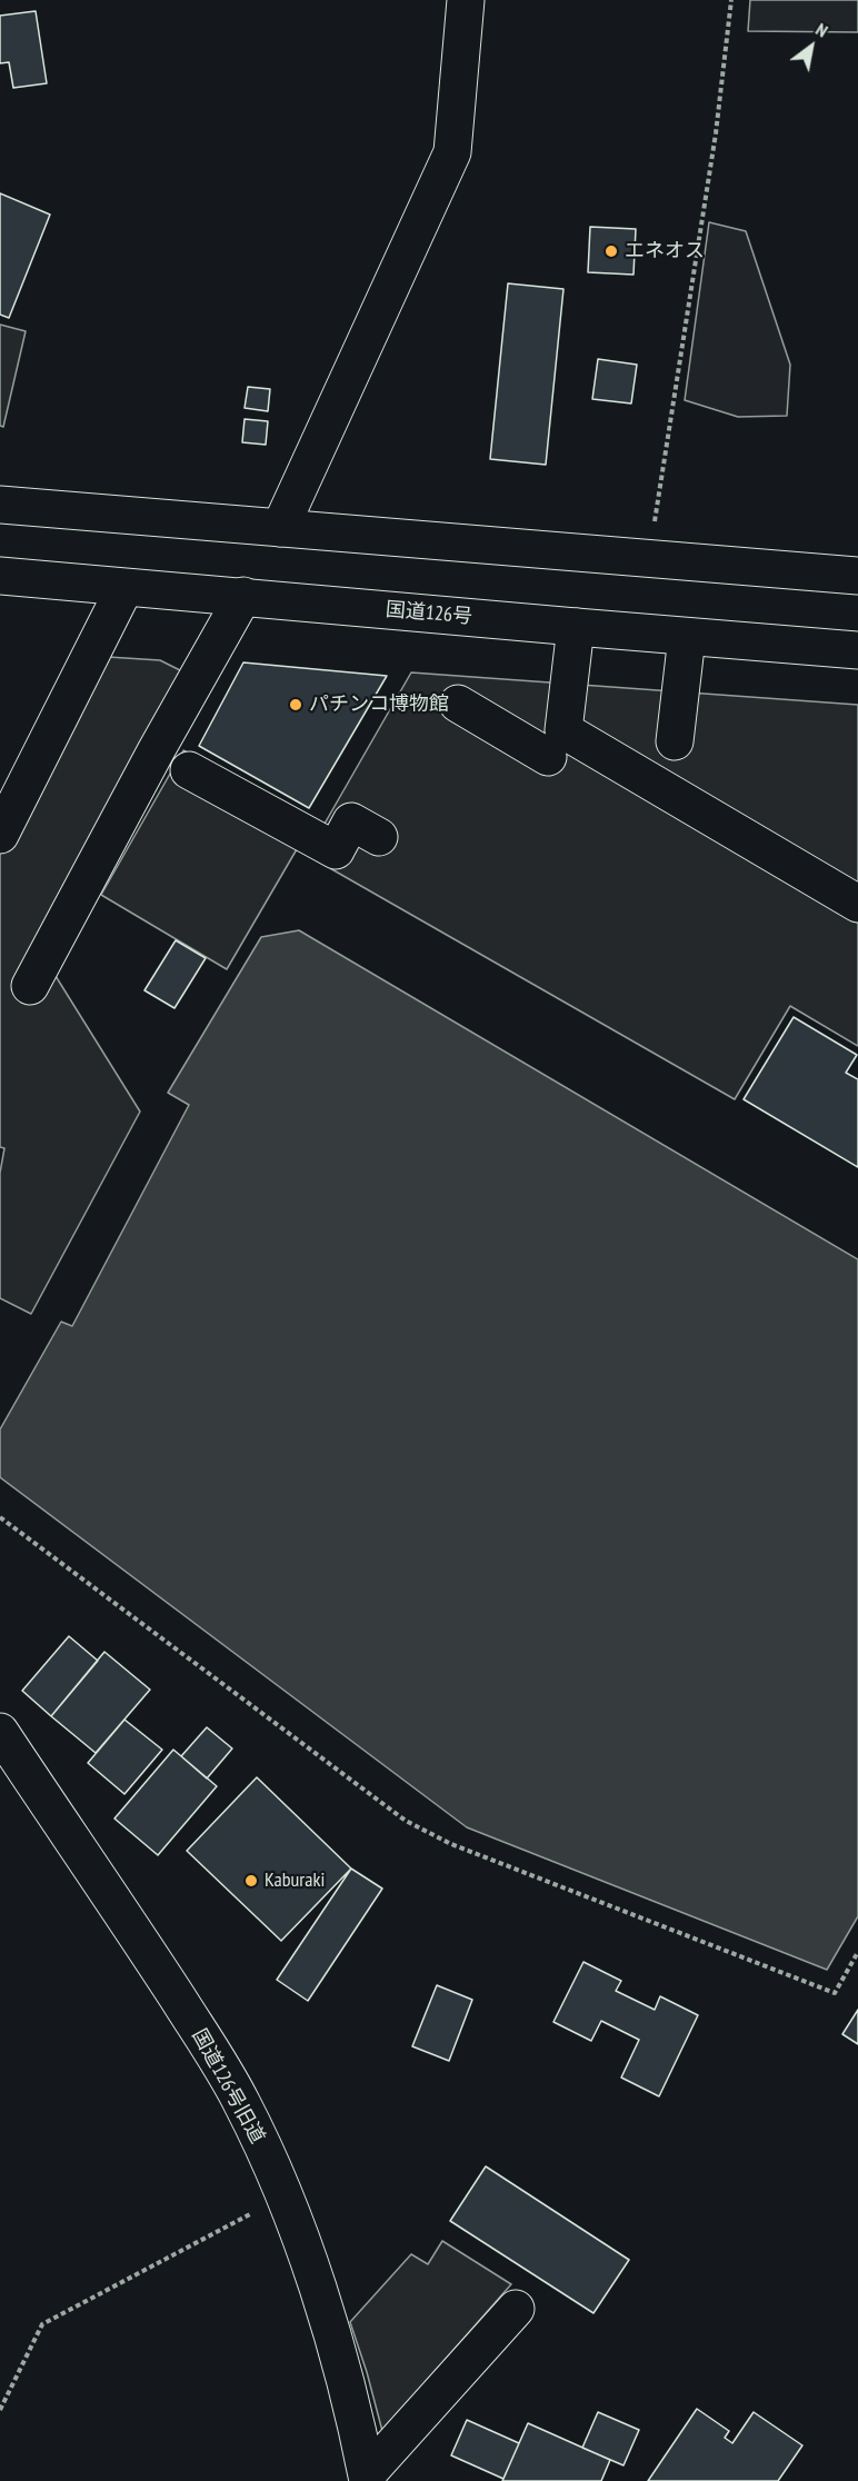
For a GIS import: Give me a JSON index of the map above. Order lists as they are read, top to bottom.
{
  "streets": {
    "main road": ["国道126号", "国道126号旧道"]
  },
  "places": ["エネオス", "パチンコ博物館", "Kaburaki"],
  "north": "top right"
}
